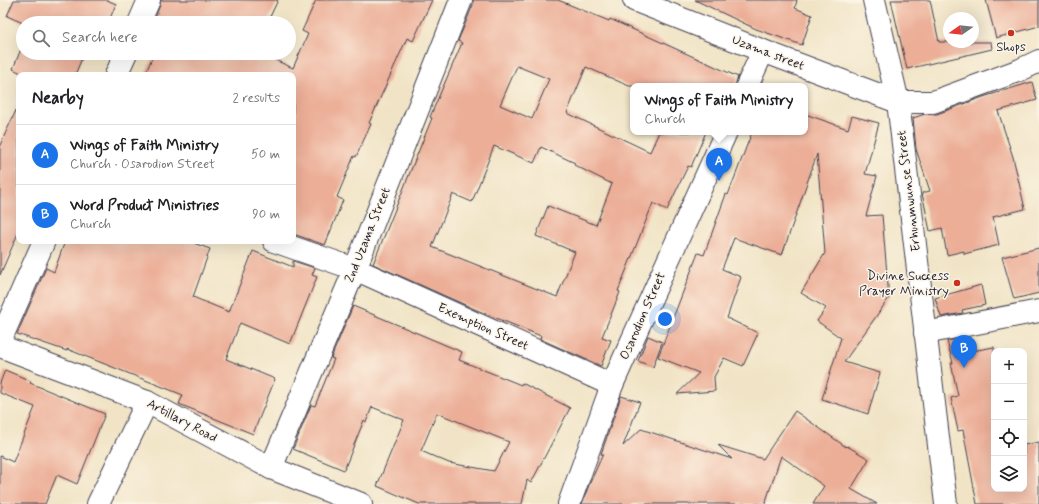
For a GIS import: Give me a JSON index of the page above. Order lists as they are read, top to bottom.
{
  "streets": {
    "street": [
      "Uzama street",
      "Erhunmwunse Street",
      "2nd Uzama Street",
      "Osarodion Street",
      "Exemption Street",
      "Artillary Road"
    ]
  },
  "crossings": [
    ["Uzama street", "Erhunmwunse Street"],
    ["2nd Uzama Street", "Exemption Street"],
    ["2nd Uzama Street", "Artillary Road"],
    ["Osarodion Street", "Exemption Street"]
  ],
  "places": ["Shops", "Divine Success Prayer Ministry"],
  "north": "left",
  "page": {
    "search": "Search here",
    "heading": ["Nearby", "2 results"],
    "popup": ["Wings of Faith Ministry", "Church"],
    "list": [
      {
        "mark": "A",
        "name": "Wings of Faith Ministry",
        "note": "Church · Osarodion Street",
        "value": "50 m"
      },
      {
        "mark": "B",
        "name": "Word Product Ministries",
        "note": "Church",
        "value": "90 m"
      }
    ],
    "pins": ["A", "B"],
    "map_buttons": ["+", "−"]
  }
}
